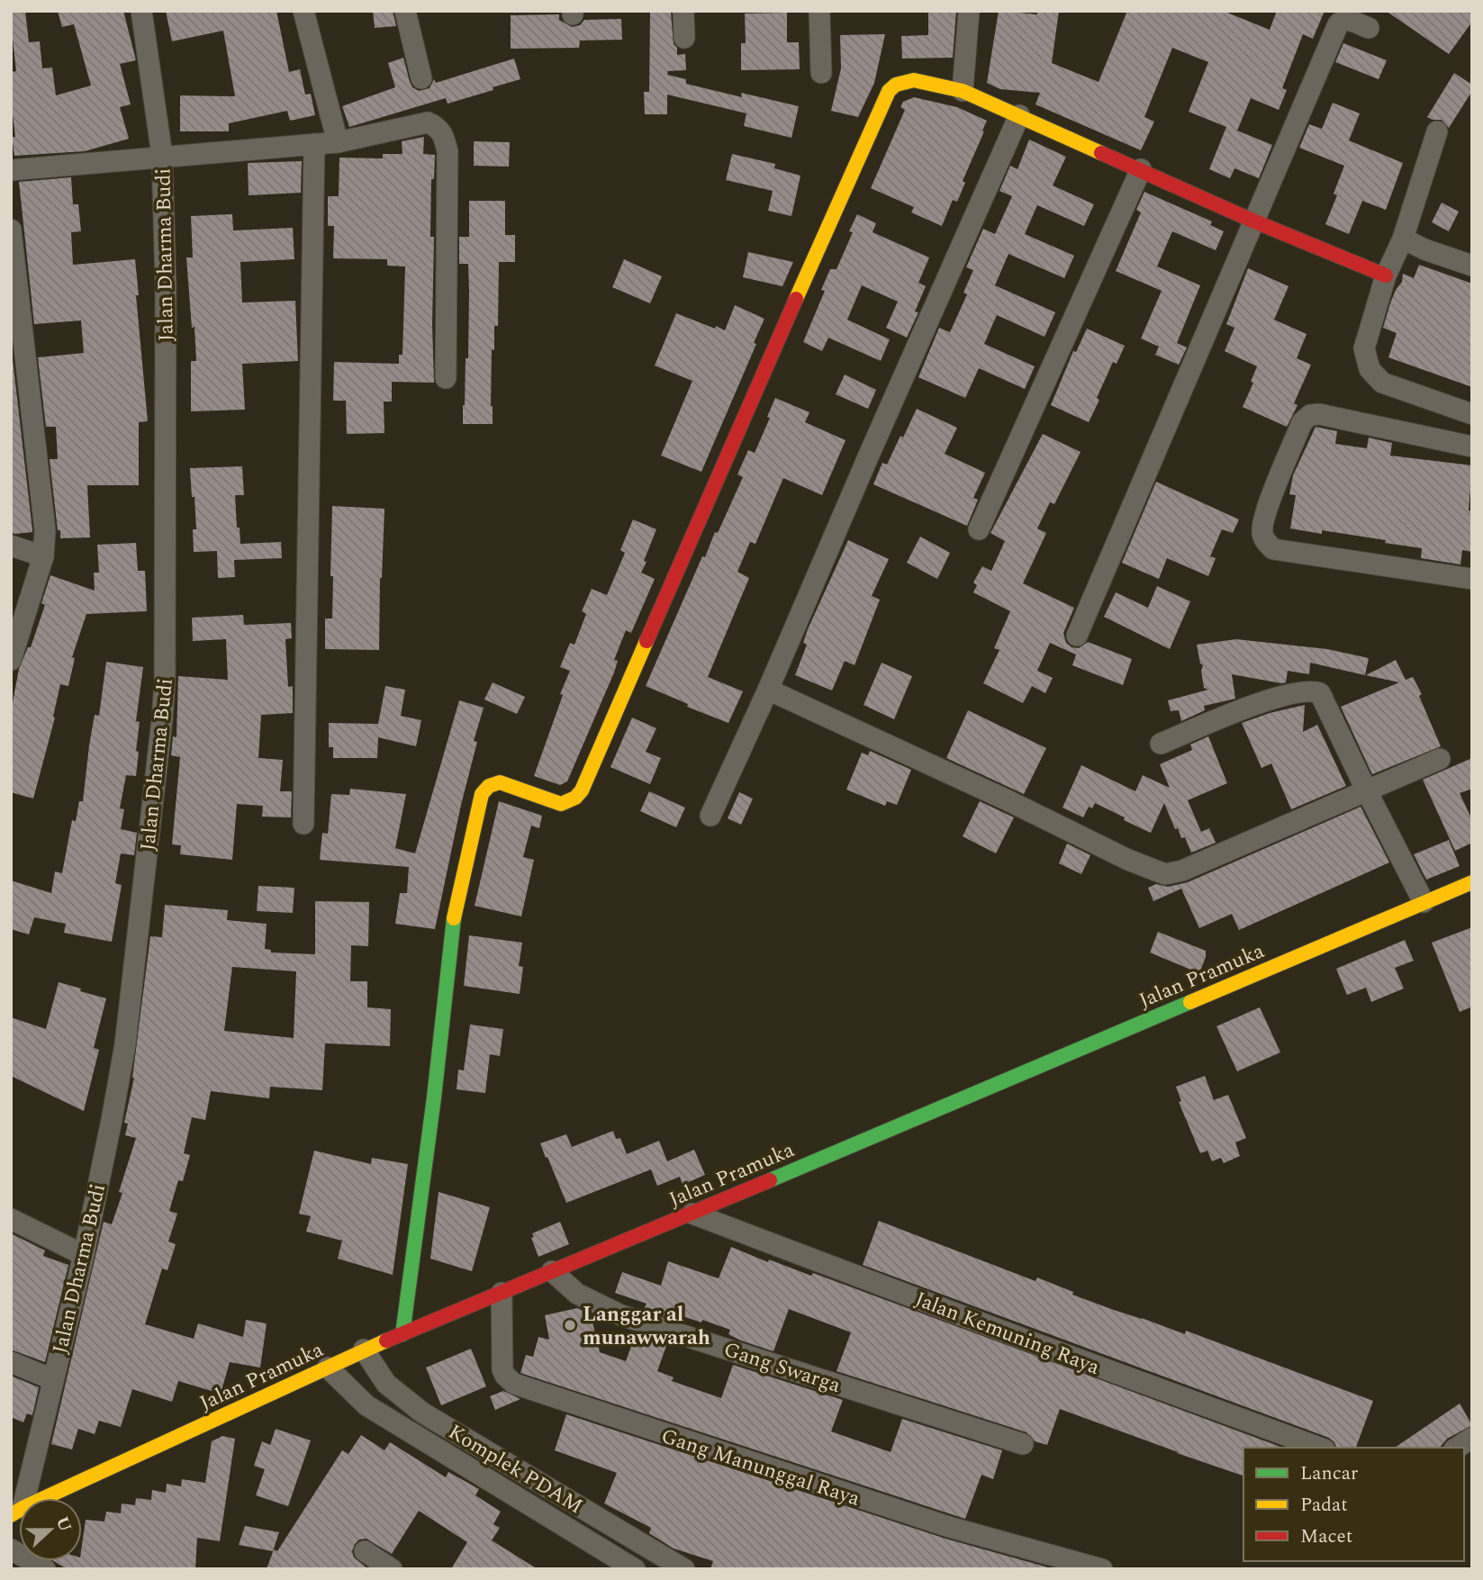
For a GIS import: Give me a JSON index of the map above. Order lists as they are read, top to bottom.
{
  "streets": {
    "street": [
      "Jalan Dharma Budi",
      "Jalan Pramuka",
      "Jalan Kemuning Raya",
      "Gang Swarga",
      "Gang Manunggal Raya",
      "Komplek PDAM"
    ]
  },
  "crossings": [
    ["Jalan Dharma Budi", "Jalan Pramuka"],
    ["Jalan Pramuka", "Jalan Kemuning Raya"],
    ["Jalan Pramuka", "Gang Swarga"],
    ["Jalan Pramuka", "Gang Manunggal Raya"],
    ["Jalan Pramuka", "Komplek PDAM"]
  ],
  "places": ["Langgar al munawwarah"],
  "legend": ["Lancar", "Padat", "Macet"],
  "north": "right"
}
